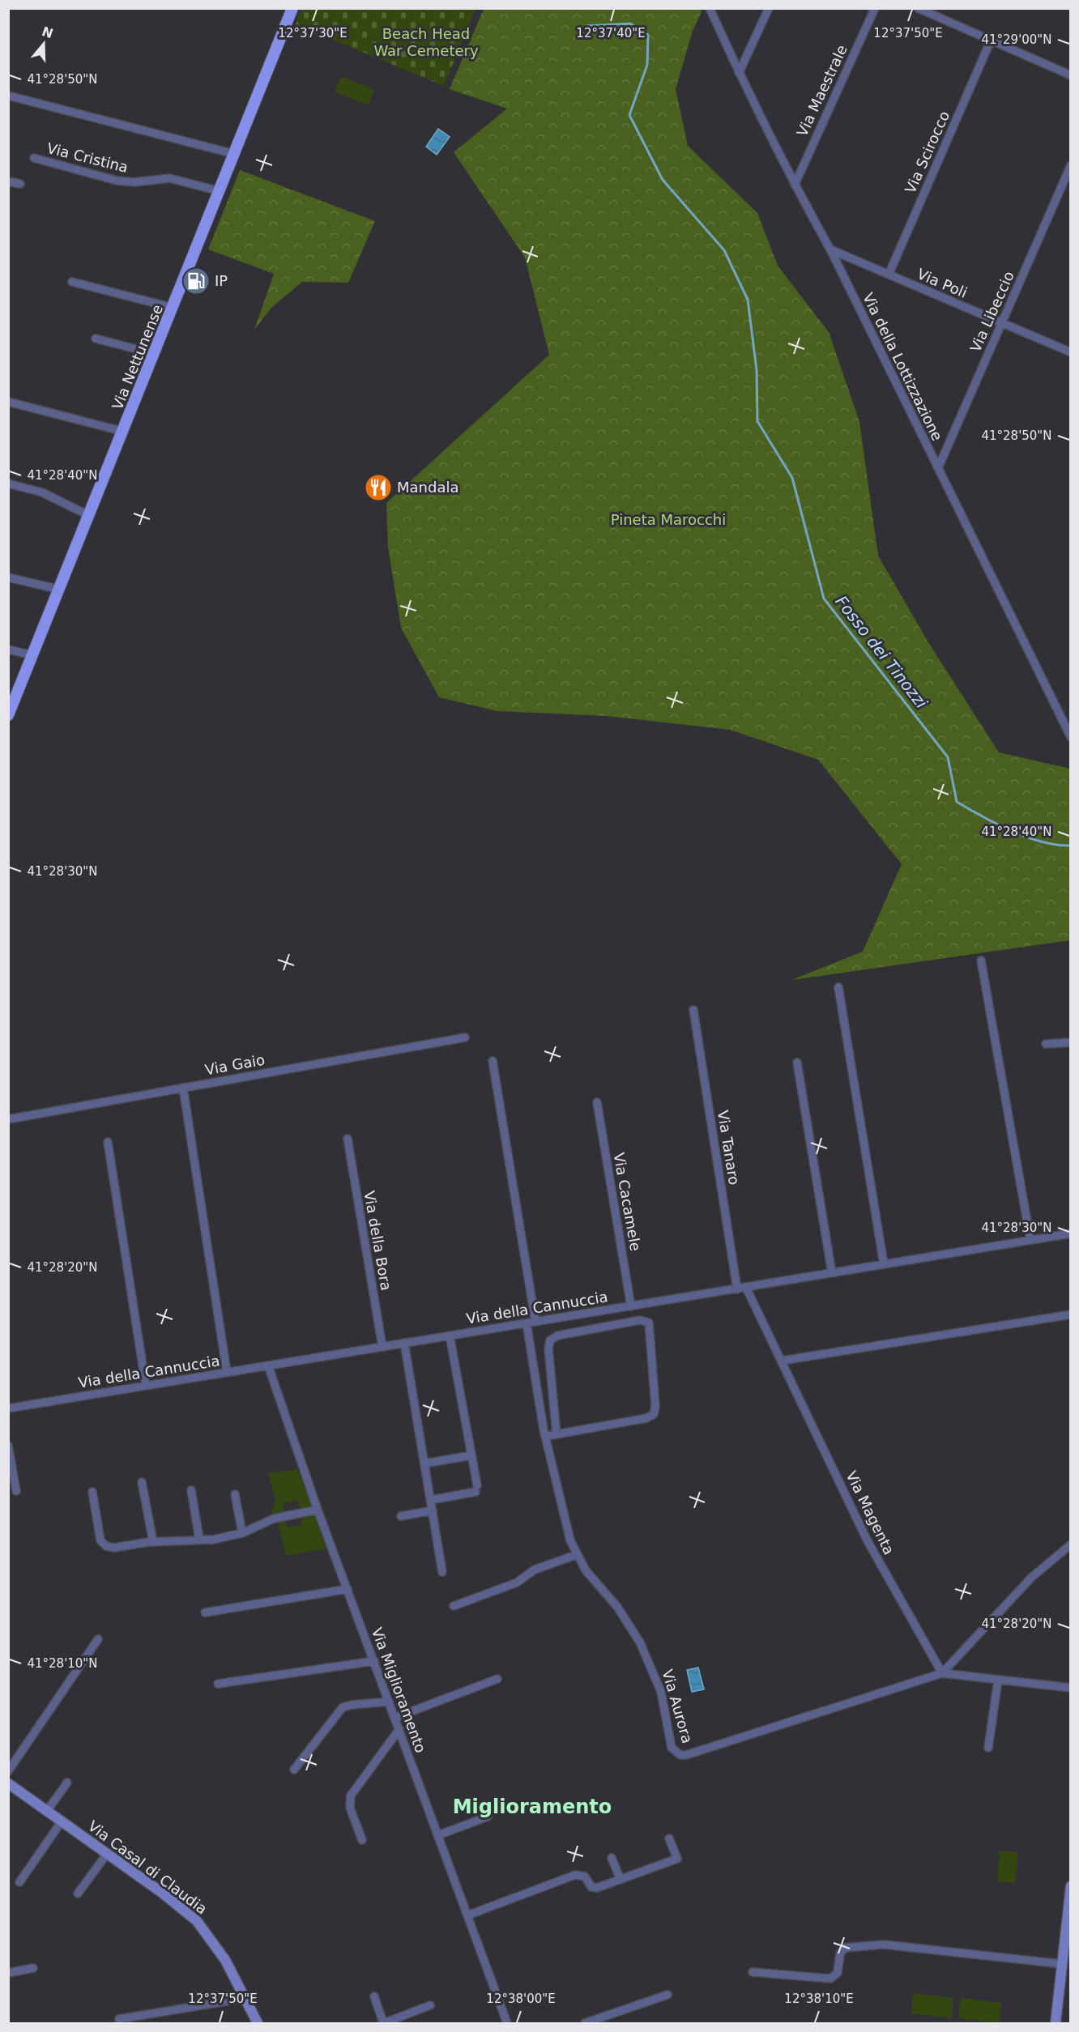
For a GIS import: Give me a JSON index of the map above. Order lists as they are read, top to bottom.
{
  "streets": {
    "main road": ["Via Nettunense"],
    "street": [
      "Via Maestrale",
      "Via Scirocco",
      "Via Cristina",
      "Via Poli",
      "Via Libeccio",
      "Via della Lottizzazione",
      "Via Gaio",
      "Via Tanaro",
      "Via Cacamele",
      "Via della Bora",
      "Via della Cannuccia",
      "Via Magenta",
      "Via Miglioramento",
      "Via Aurora",
      "Via Casal di Claudia"
    ]
  },
  "crossings": [
    ["Via Maestrale", "Via della Lottizzazione"],
    ["Via Scirocco", "Via Poli"],
    ["Via Cristina", "Via Nettunense"],
    ["Via Poli", "Via Libeccio"],
    ["Via Poli", "Via della Lottizzazione"],
    ["Via Libeccio", "Via della Lottizzazione"],
    ["Via Tanaro", "Via della Cannuccia"],
    ["Via Cacamele", "Via della Cannuccia"],
    ["Via della Bora", "Via della Cannuccia"],
    ["Via della Cannuccia", "Via Magenta"],
    ["Via della Cannuccia", "Via Miglioramento"],
    ["Via della Cannuccia", "Via Aurora"],
    ["Via Magenta", "Via Aurora"]
  ],
  "districts": ["Miglioramento"],
  "water": ["Fosso dei Tinozzi"],
  "parks": ["Beach Head War Cemetery", "Pineta Marocchi"],
  "places": {
    "fuel station": ["IP"],
    "restaurant": ["Mandala"]
  },
  "north": "top",
  "coordinates": [
    "12°37'30\"E",
    "12°37'40\"E",
    "12°37'50\"E",
    "41°29'00\"N",
    "41°28'50\"N",
    "41°28'40\"N",
    "41°28'30\"N",
    "41°28'20\"N",
    "41°28'10\"N",
    "12°38'00\"E",
    "12°38'10\"E"
  ]
}
